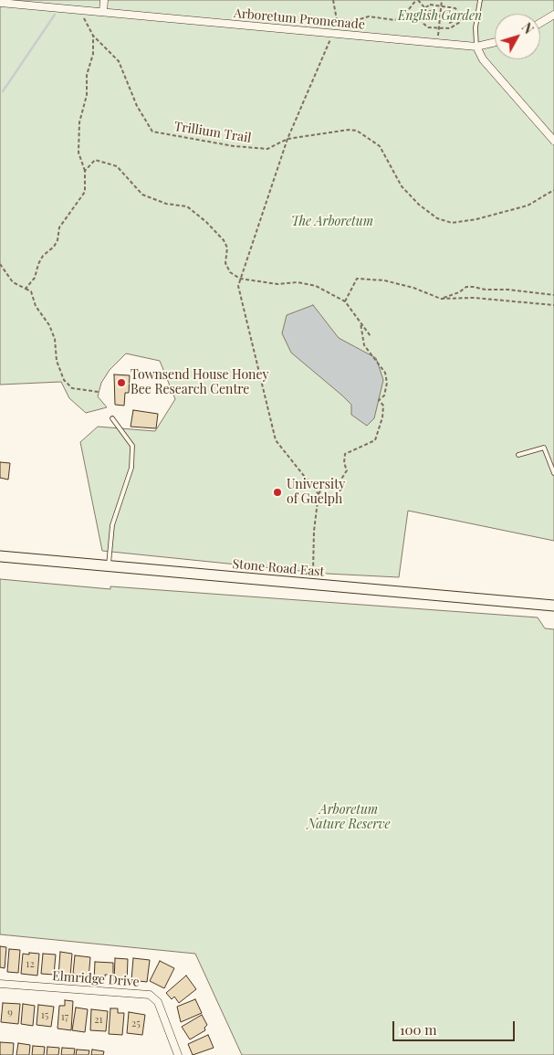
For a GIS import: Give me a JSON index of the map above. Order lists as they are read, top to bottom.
{
  "streets": {
    "main road": ["Stone Road East"],
    "street": ["Arboretum Promenade", "Elmridge Drive"],
    "path": ["Trillium Trail"]
  },
  "crossings": [
    ["Arboretum Promenade", "Trillium Trail"]
  ],
  "parks": ["English Garden", "The Arboretum", "Arboretum Nature Reserve"],
  "places": ["Townsend House Honey Bee Research Centre", "University of Guelph"],
  "house_numbers": [
    "12",
    "9",
    "15",
    "17",
    "21",
    "25"
  ],
  "scale_bar": "100 m",
  "north": "top right"
}
